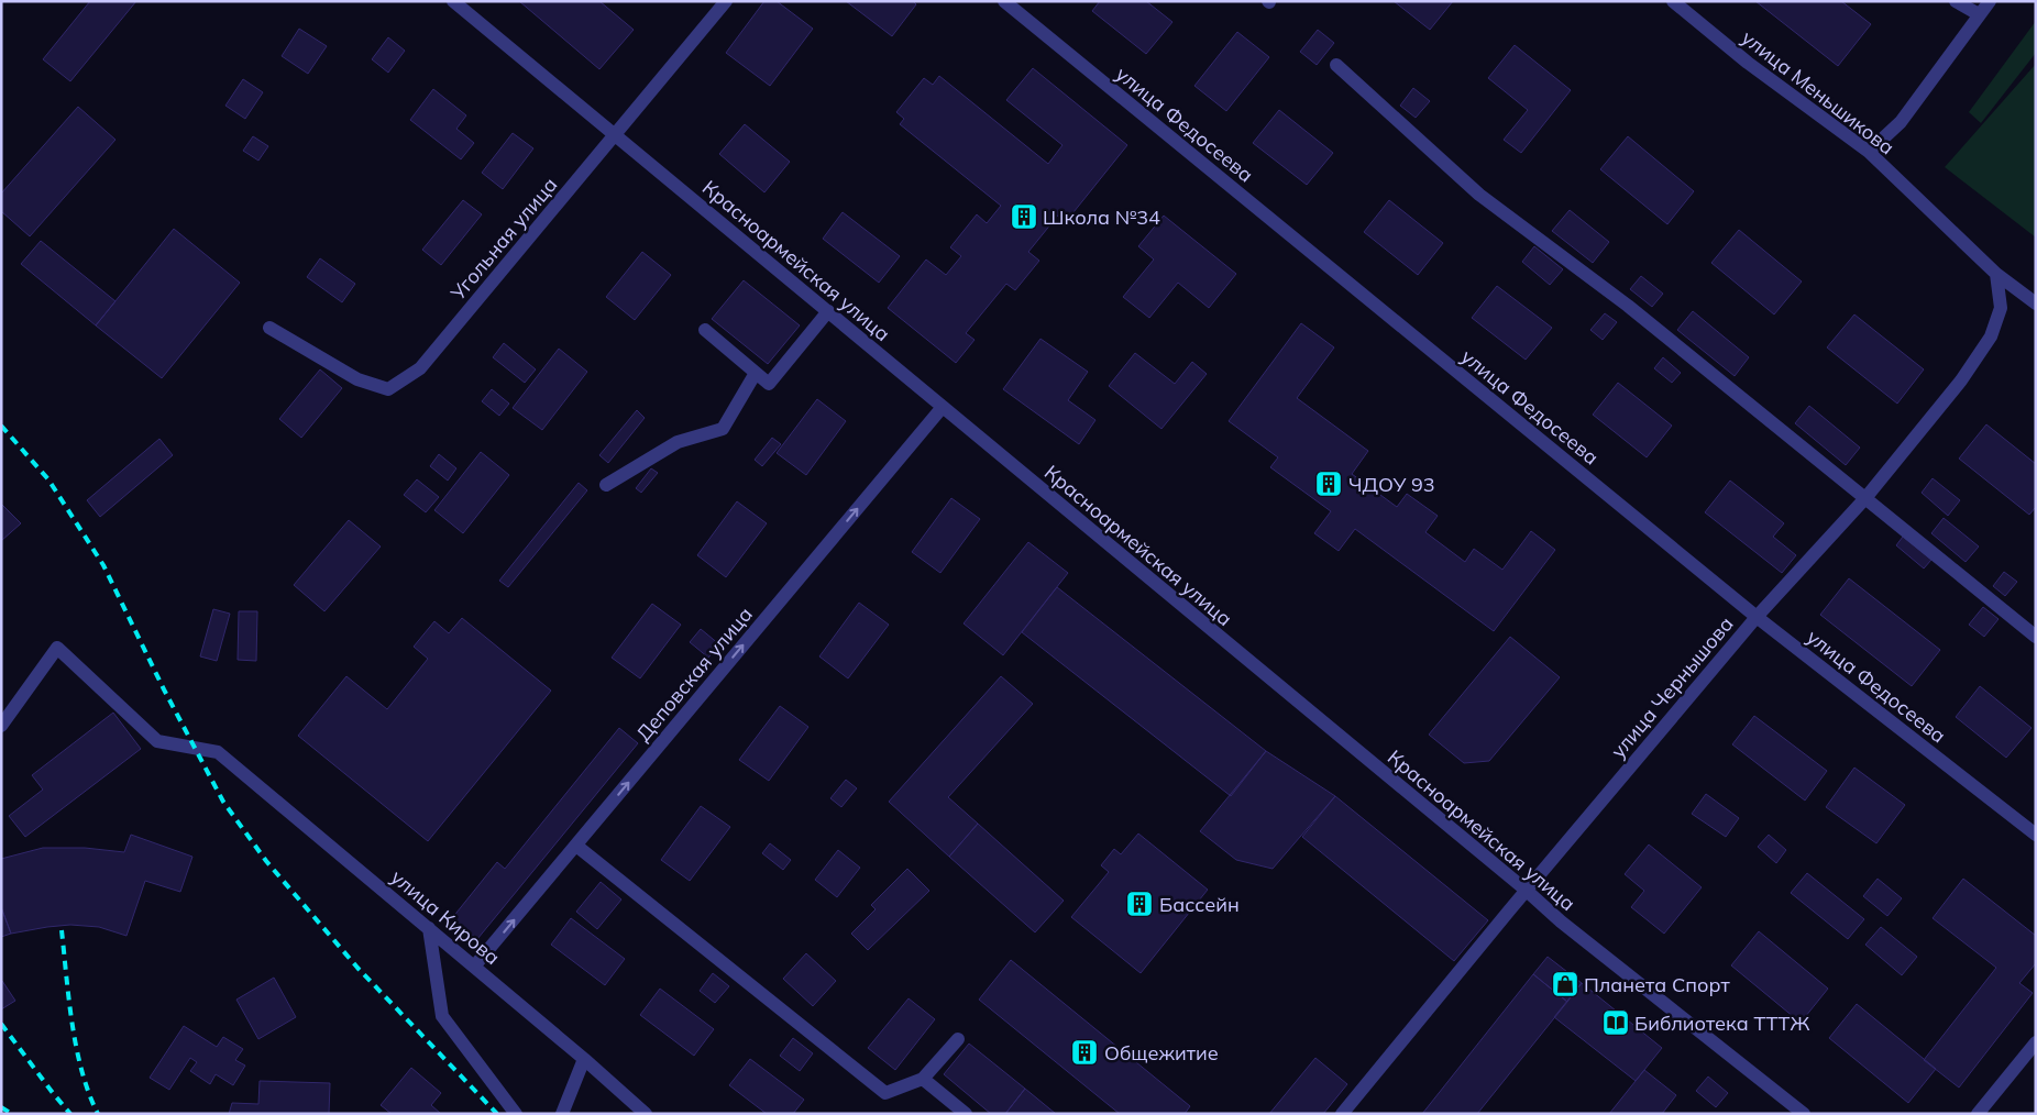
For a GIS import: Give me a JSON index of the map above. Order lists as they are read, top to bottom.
{
  "streets": {
    "street": [
      "улица Меньшикова",
      "улица Федосеева",
      "Угольная улица",
      "Красноармейская улица",
      "Деповская улица",
      "улица Чернышова",
      "улица Кирова"
    ]
  },
  "crossings": [
    ["улица Меньшикова", "улица Чернышова"],
    ["улица Федосеева", "улица Чернышова"],
    ["Угольная улица", "Красноармейская улица"],
    ["Красноармейская улица", "Деповская улица"],
    ["Красноармейская улица", "улица Чернышова"],
    ["Деповская улица", "улица Кирова"]
  ],
  "one_way": ["Деповская улица"],
  "places": {
    "building": [
      "Школа №34",
      "ЧДОУ 93",
      "Бассейн",
      "Общежитие"
    ],
    "shop": ["Планета Спорт"],
    "library": ["Библиотека ТТТЖ"]
  }
}
